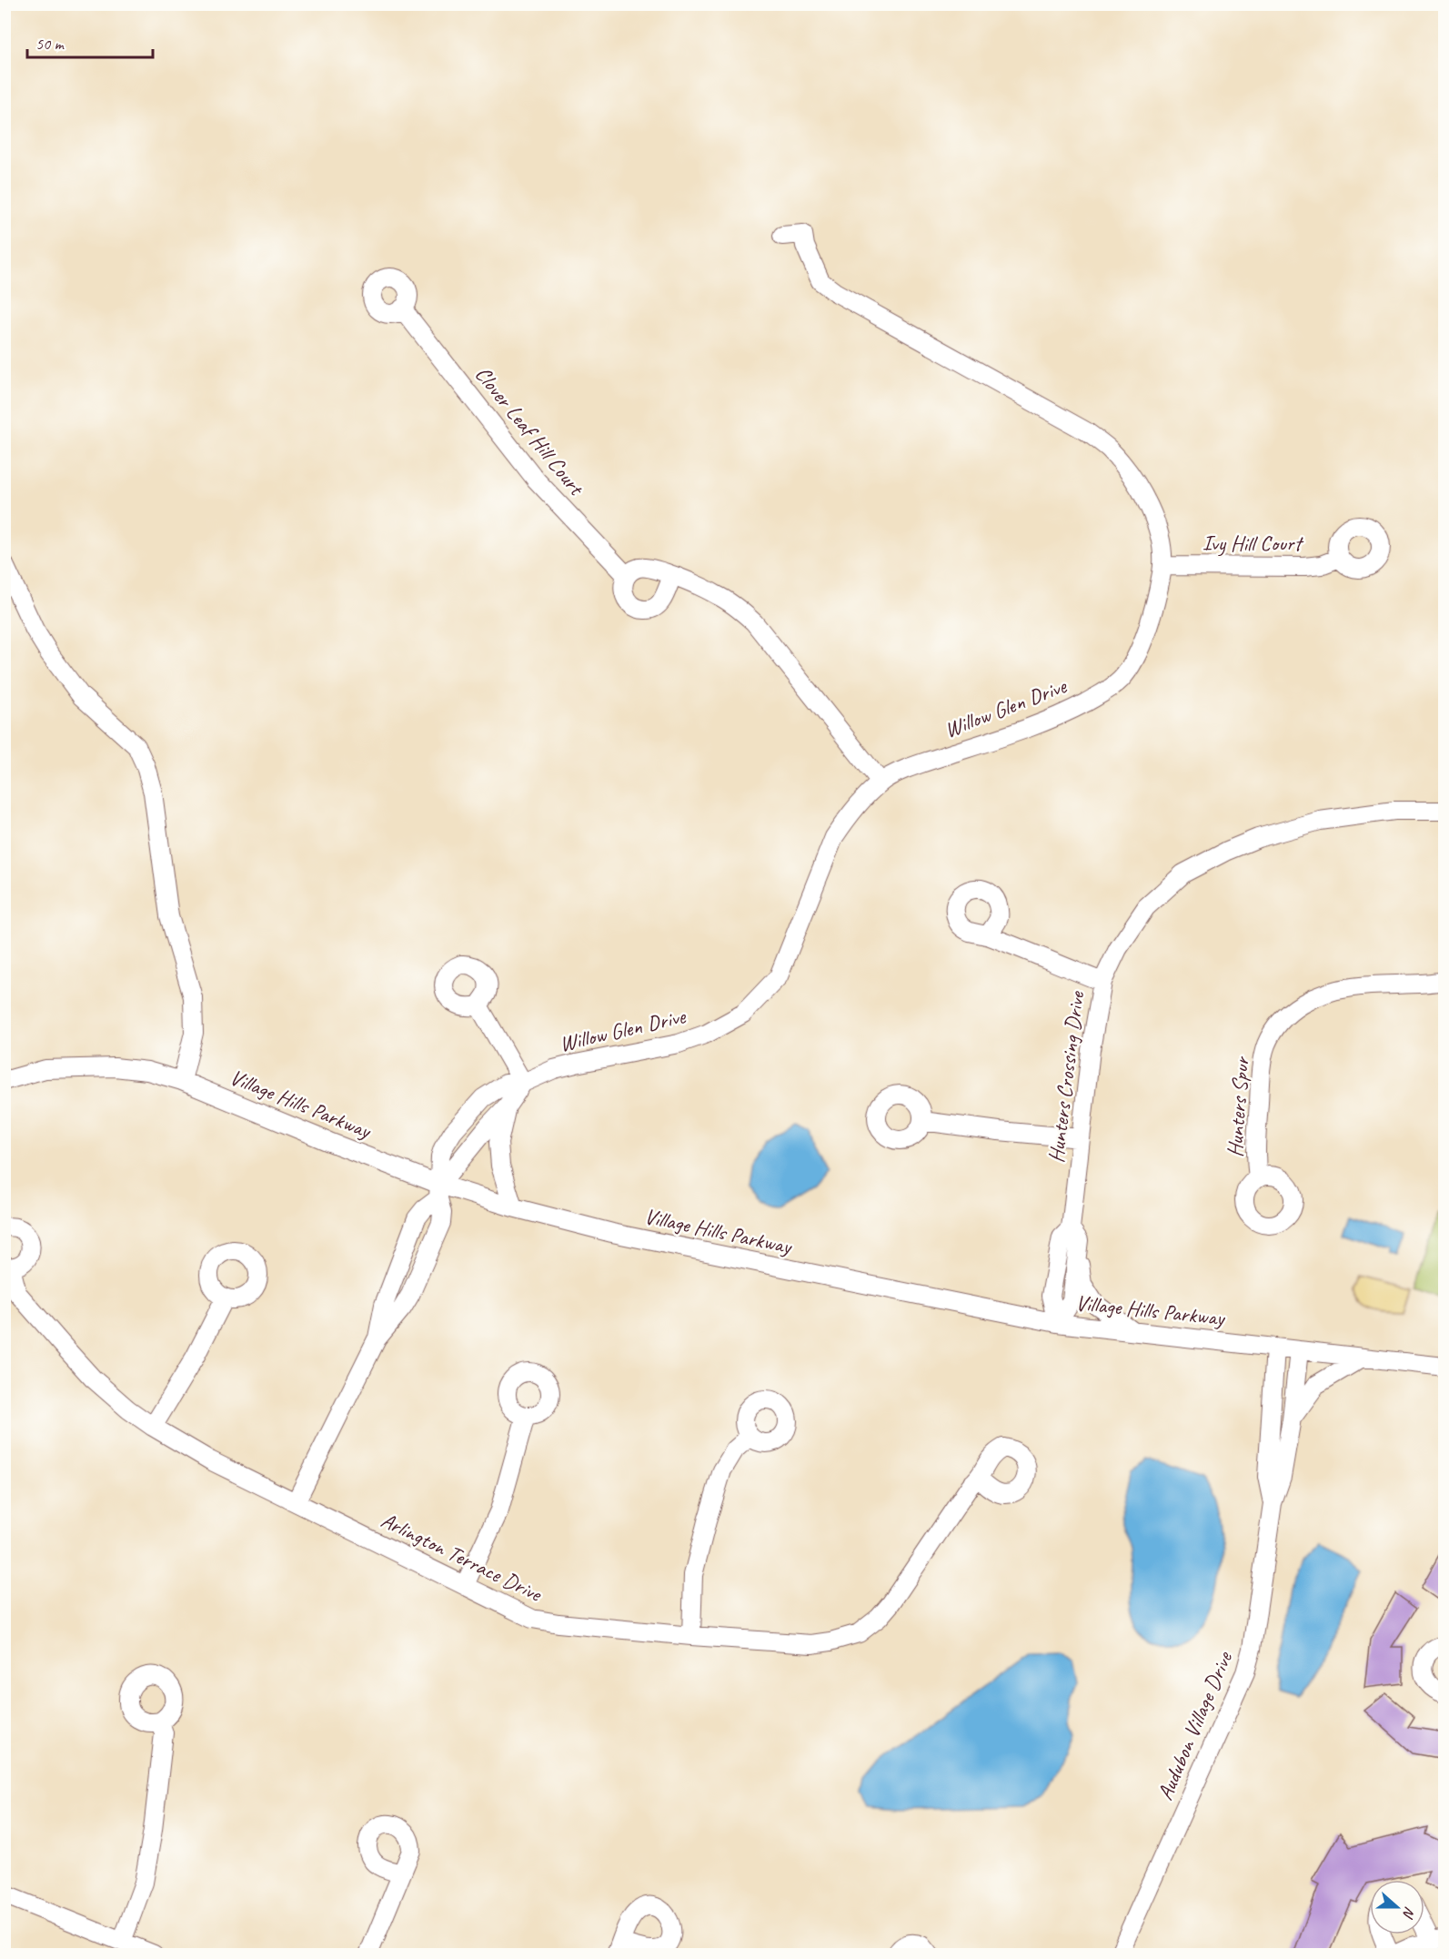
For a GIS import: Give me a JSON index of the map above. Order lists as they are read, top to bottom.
{
  "streets": {
    "street": [
      "Clover Leaf Hill Court",
      "Ivy Hill Court",
      "Willow Glen Drive",
      "Hunters Crossing Drive",
      "Village Hills Parkway",
      "Hunters Spur",
      "Arlington Terrace Drive",
      "Audubon Village Drive"
    ]
  },
  "crossings": [
    ["Ivy Hill Court", "Willow Glen Drive"],
    ["Willow Glen Drive", "Village Hills Parkway"],
    ["Hunters Crossing Drive", "Village Hills Parkway"],
    ["Village Hills Parkway", "Audubon Village Drive"]
  ],
  "scale_bar": "50 m",
  "north": "right"
}
